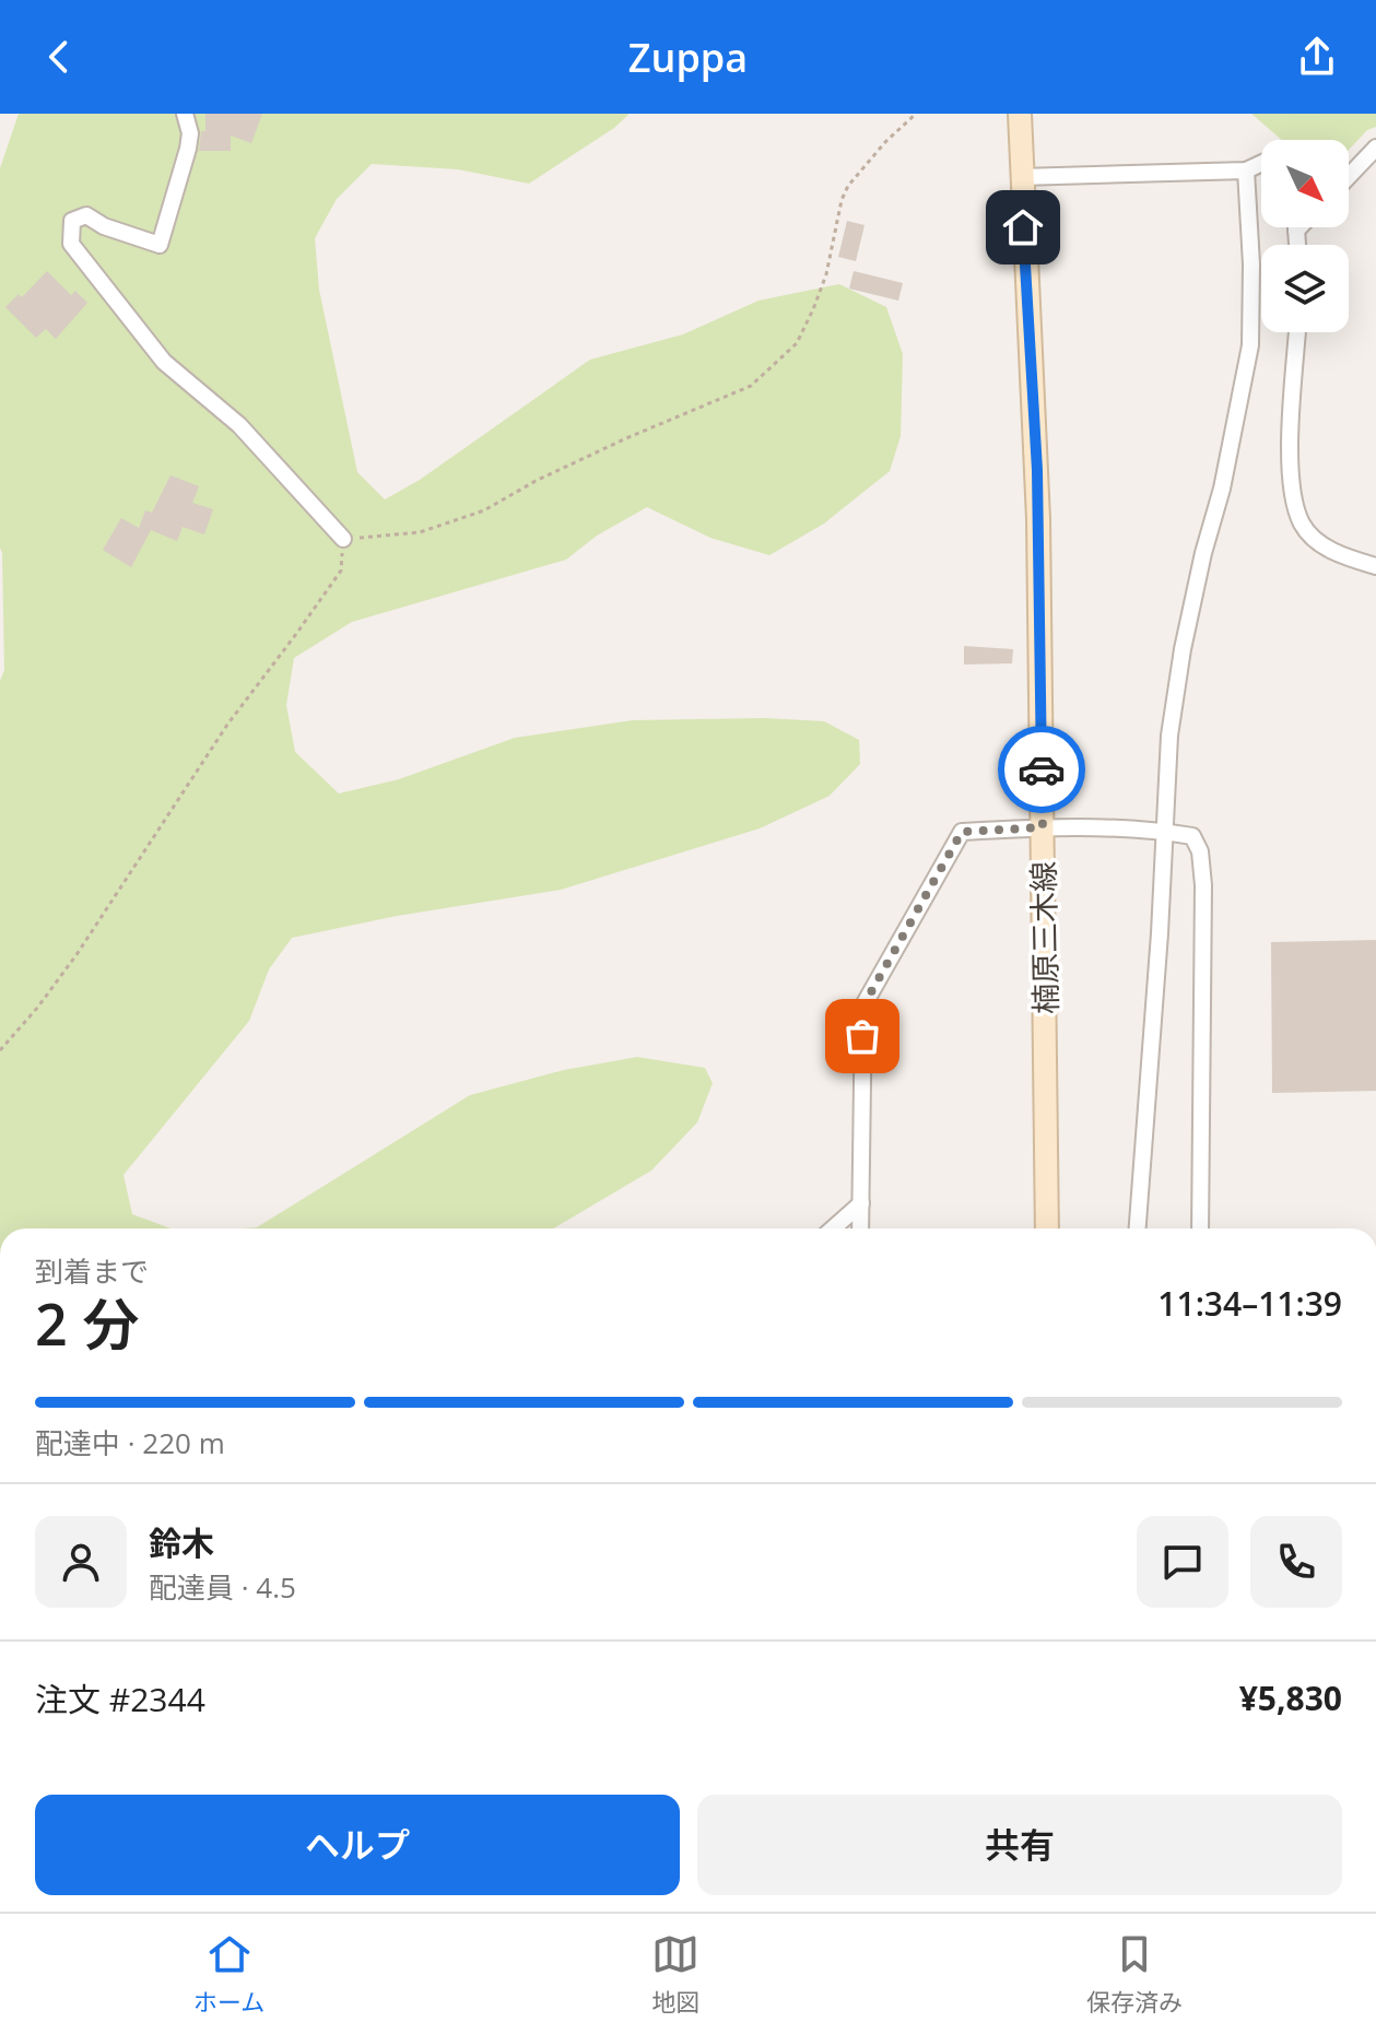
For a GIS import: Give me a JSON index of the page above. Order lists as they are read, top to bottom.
{
  "streets": {
    "main road": ["楠原三木線"]
  },
  "north": "bottom right",
  "page": {
    "header": "Zuppa",
    "heading": ["2 分", "到着まで", "11:34–11:39"],
    "panel": [
      "鈴木",
      "配達員 · 4.5",
      "注文 #2344",
      "¥5,830"
    ],
    "bar": "配達中 · 220 m",
    "buttons": ["ヘルプ", "共有"],
    "tabs": ["ホーム", "地図", "保存済み"]
  }
}
